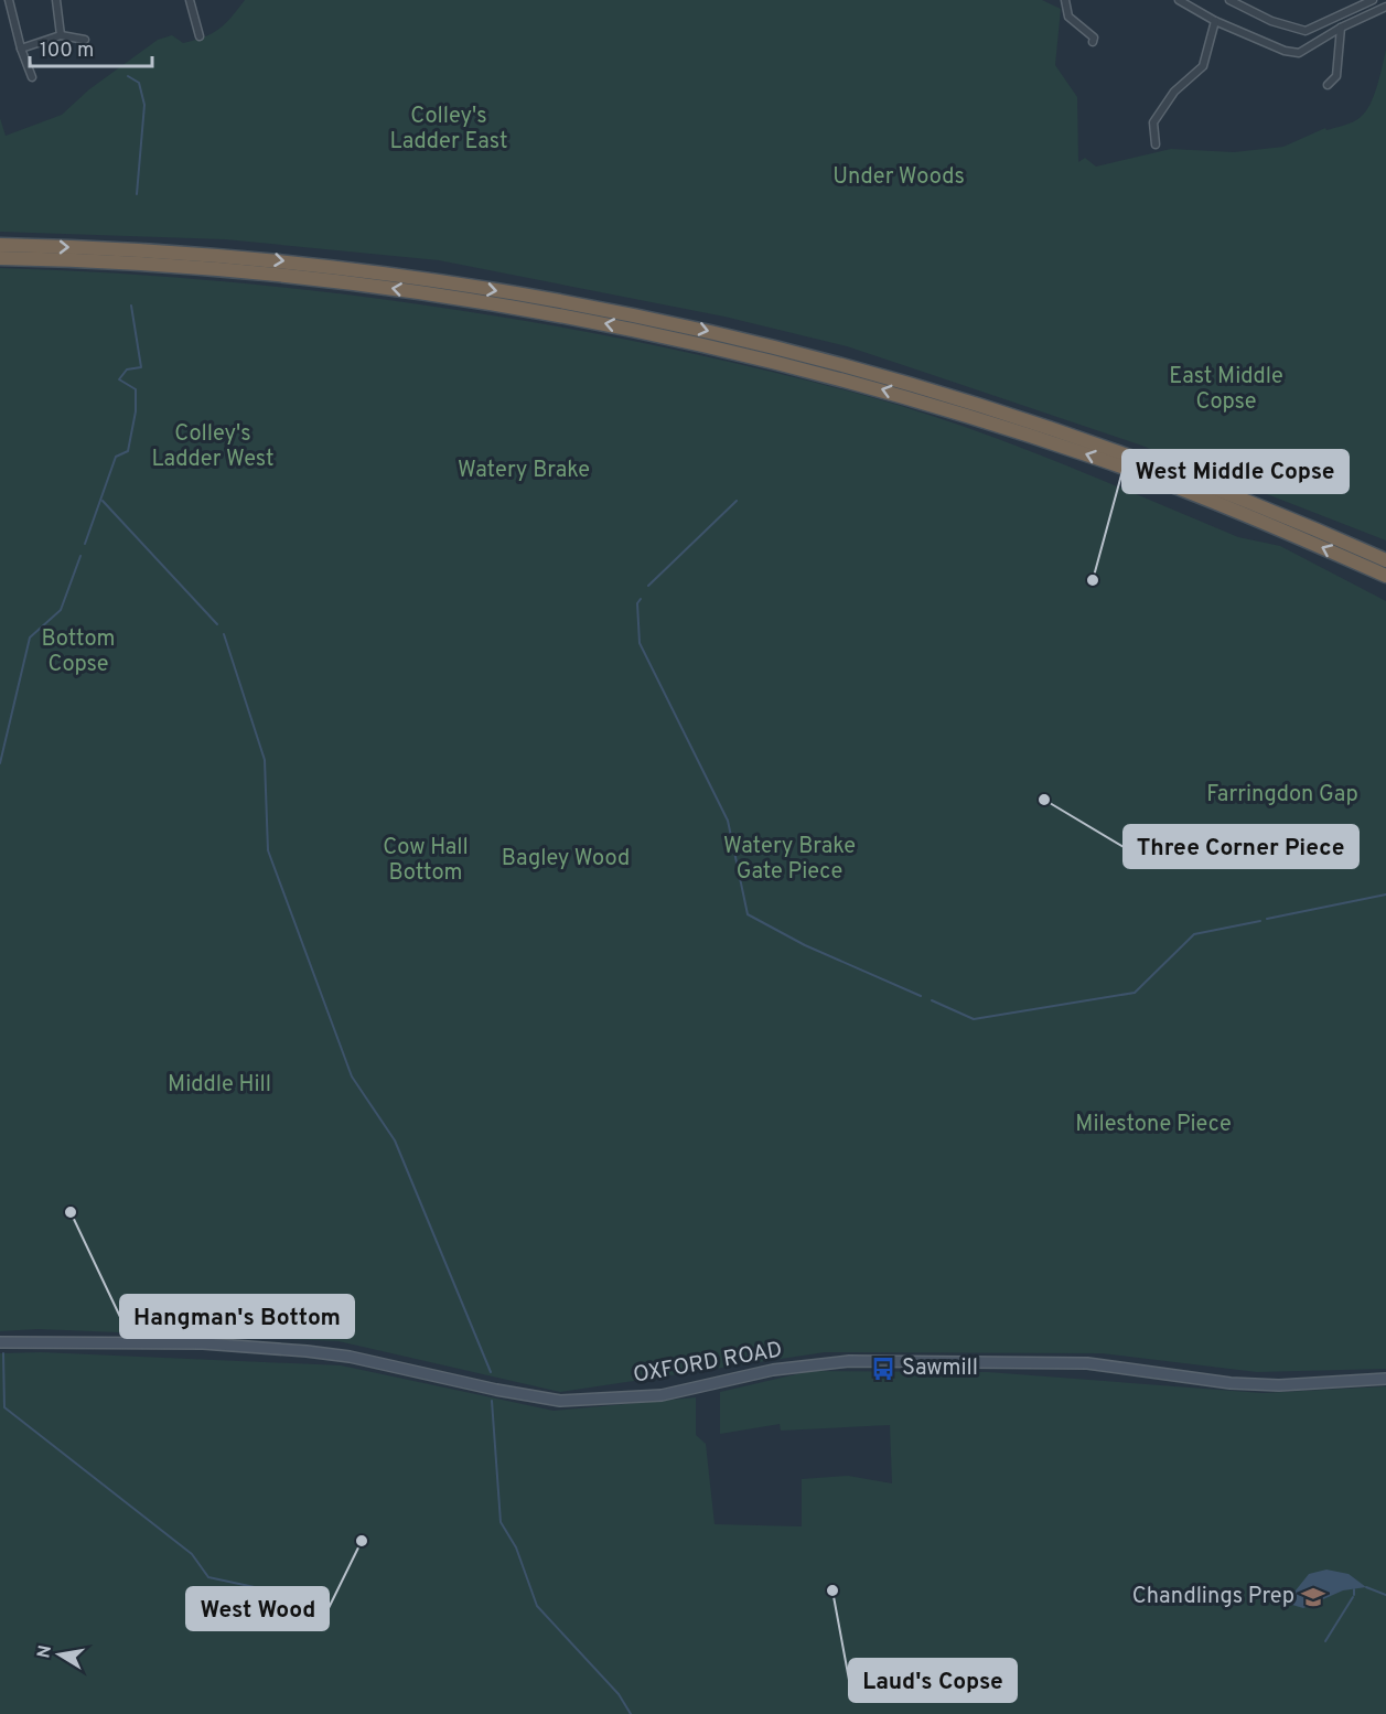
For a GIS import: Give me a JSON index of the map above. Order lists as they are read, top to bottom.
{
  "streets": {
    "street": ["OXFORD ROAD"]
  },
  "parks": [
    "Colley's Ladder East",
    "Under Woods",
    "East Middle Copse",
    "Colley's Ladder West",
    "Watery Brake",
    "Bottom Copse",
    "Farringdon Gap",
    "Watery Brake Gate Piece",
    "Cow Hall Bottom",
    "Bagley Wood",
    "Middle Hill",
    "Milestone Piece"
  ],
  "places": {
    "other": [
      "West Middle Copse",
      "Three Corner Piece",
      "Hangman's Bottom",
      "West Wood",
      "Laud's Copse"
    ],
    "bus stop": ["Sawmill"],
    "school or university": ["Chandlings Prep"]
  },
  "scale_bar": "100 m",
  "north": "left"
}
